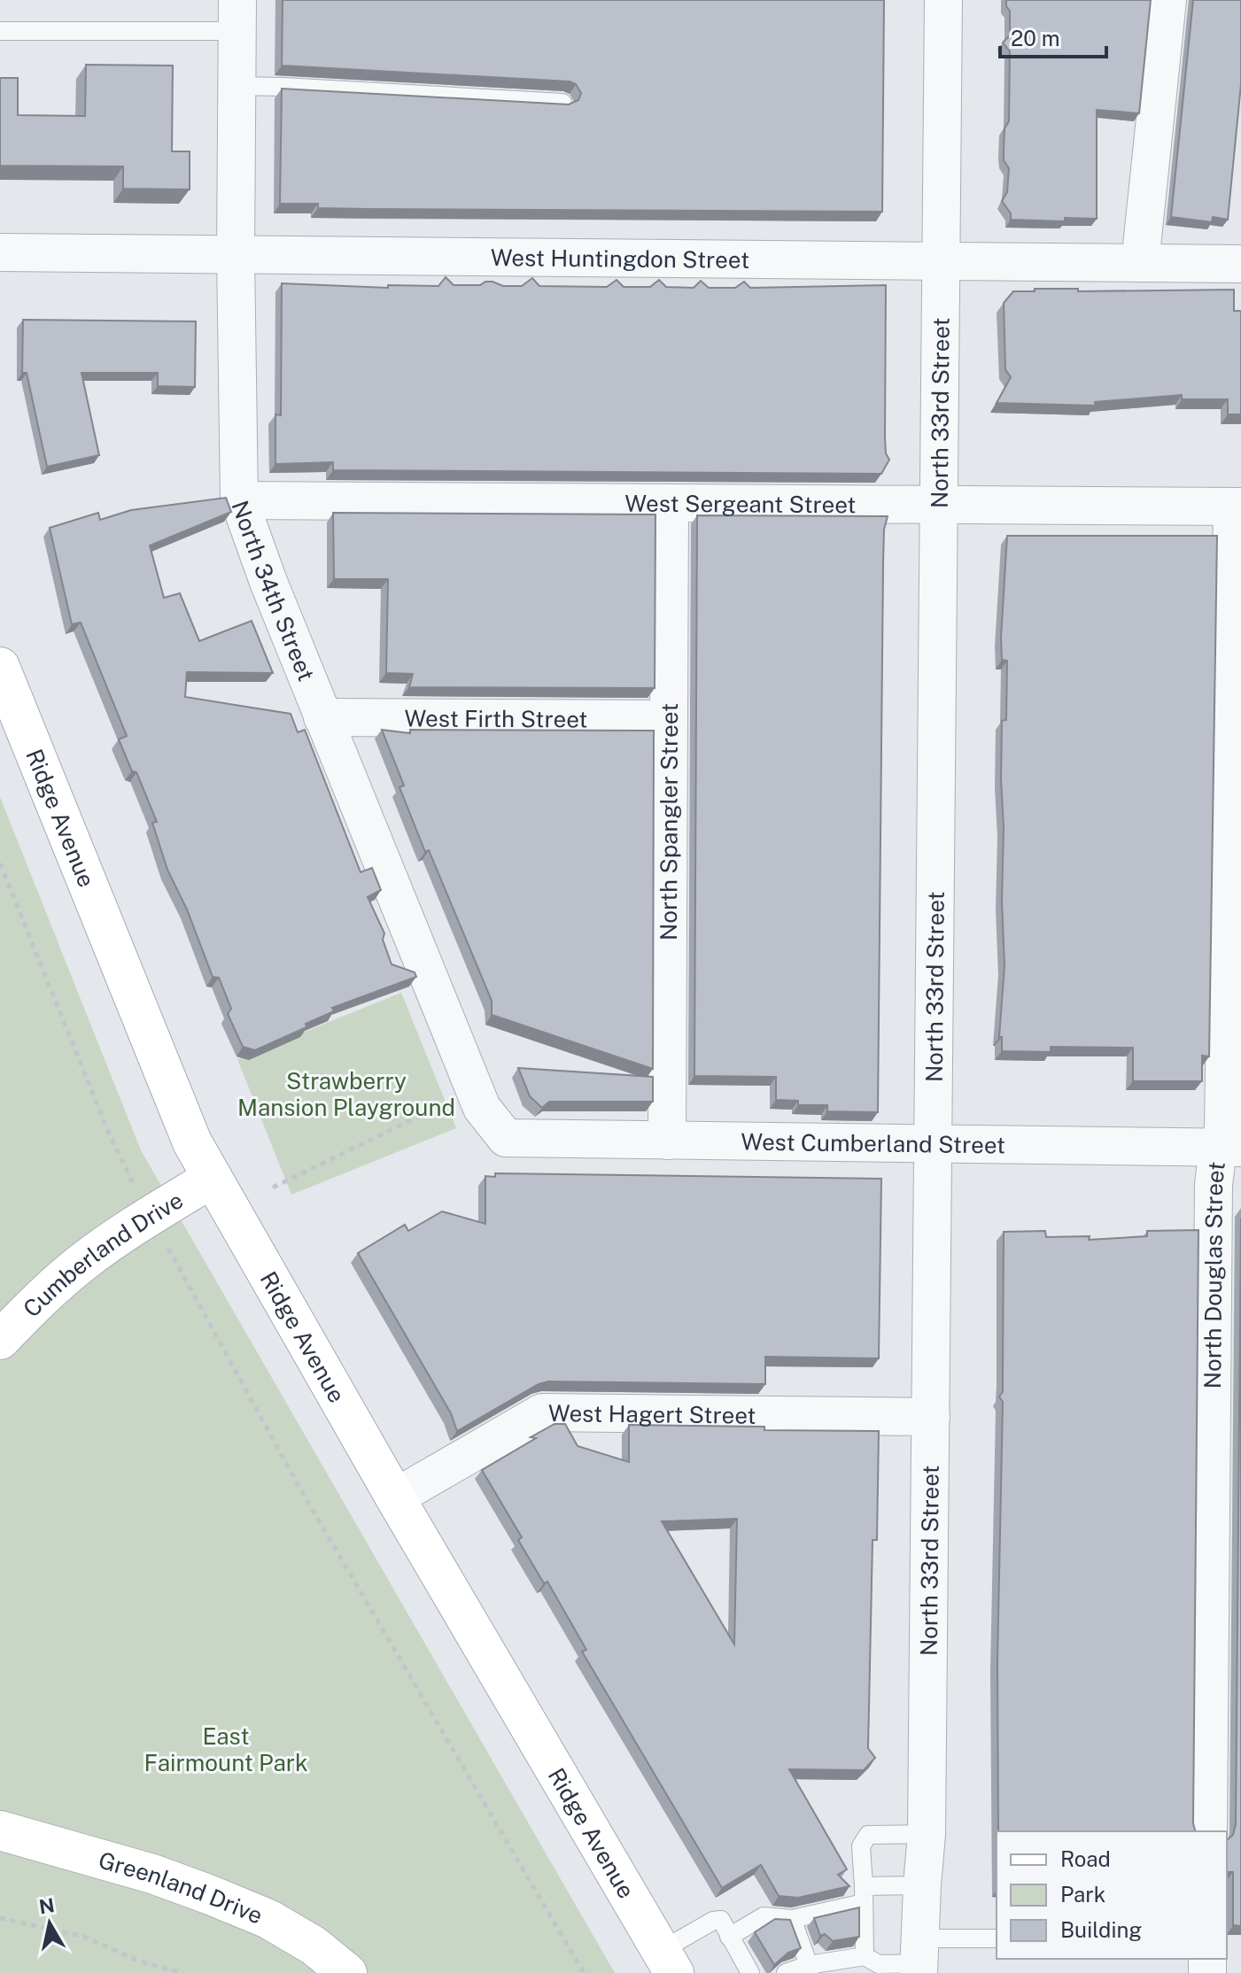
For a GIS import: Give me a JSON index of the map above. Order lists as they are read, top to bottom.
{
  "streets": {
    "main road": ["Ridge Avenue", "Cumberland Drive", "Greenland Drive"],
    "street": [
      "West Huntingdon Street",
      "North 33rd Street",
      "West Sergeant Street",
      "North 34th Street",
      "West Firth Street",
      "North Spangler Street",
      "West Cumberland Street",
      "North Douglas Street",
      "West Hagert Street"
    ]
  },
  "crossings": [
    ["West Huntingdon Street", "North 33rd Street"],
    ["West Huntingdon Street", "North 34th Street"],
    ["North 33rd Street", "West Sergeant Street"],
    ["North 33rd Street", "West Cumberland Street"],
    ["North 33rd Street", "West Hagert Street"],
    ["West Sergeant Street", "North 34th Street"],
    ["West Sergeant Street", "North Spangler Street"],
    ["West Sergeant Street", "North Douglas Street"],
    ["North 34th Street", "West Firth Street"],
    ["North 34th Street", "West Cumberland Street"],
    ["West Firth Street", "North Spangler Street"],
    ["Ridge Avenue", "Cumberland Drive"],
    ["Ridge Avenue", "West Hagert Street"],
    ["North Spangler Street", "West Cumberland Street"],
    ["West Cumberland Street", "North Douglas Street"]
  ],
  "parks": ["Strawberry Mansion Playground", "East Fairmount Park"],
  "legend": ["Road", "Park", "Building"],
  "scale_bar": "20 m",
  "north": "top"
}
